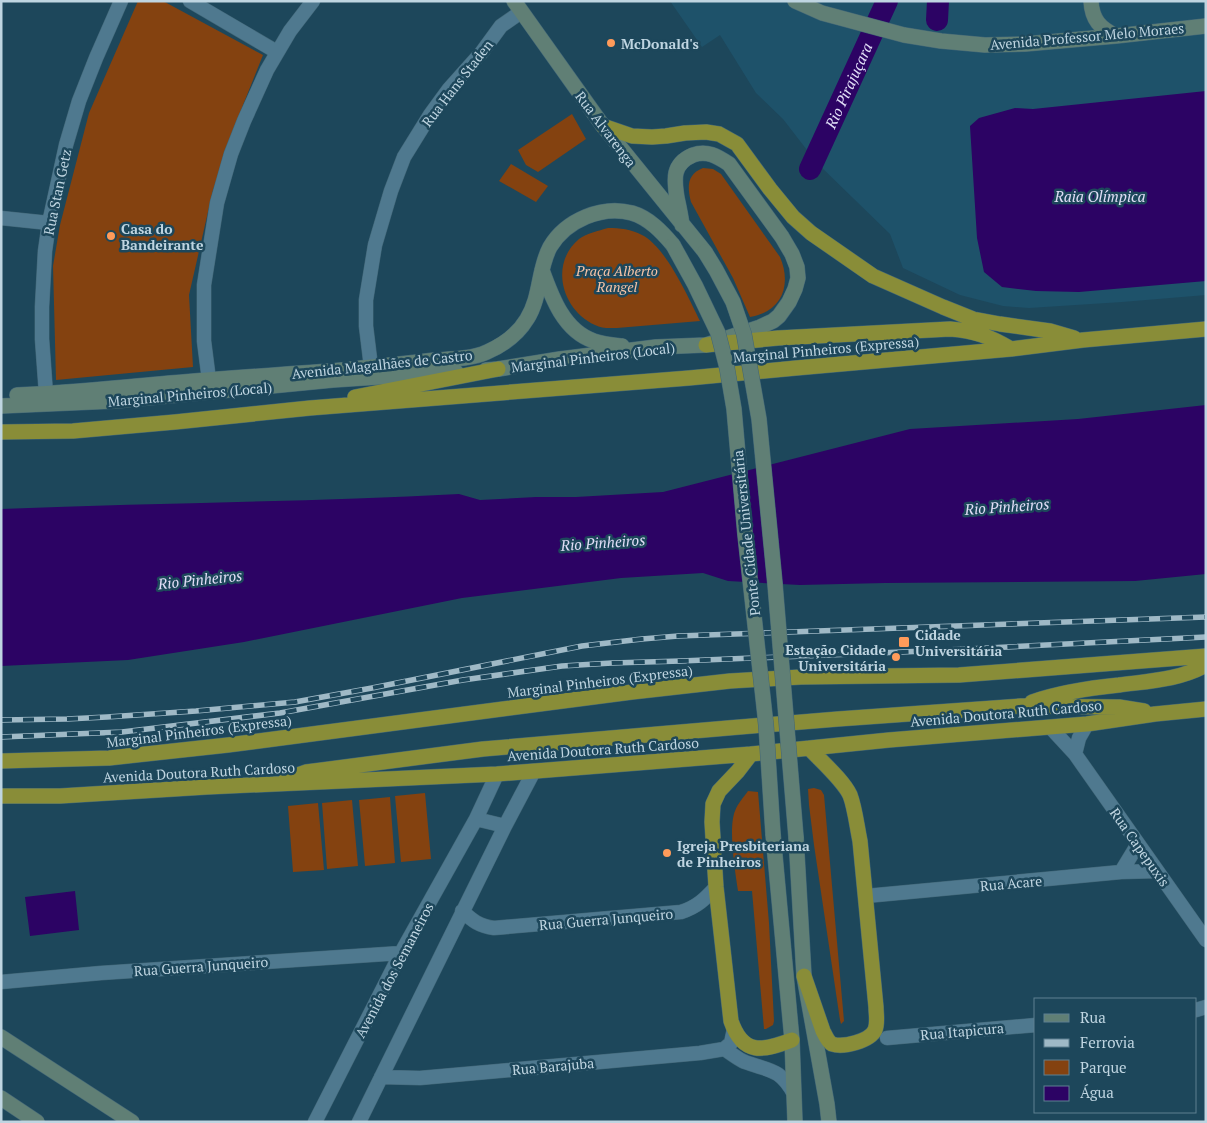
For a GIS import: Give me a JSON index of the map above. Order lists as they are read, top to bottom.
{
  "streets": {
    "highway": ["Marginal Pinheiros (Expressa)", "Avenida Doutora Ruth Cardoso"],
    "main road": [
      "Avenida Professor Melo Moraes",
      "Rua Alvarenga",
      "Marginal Pinheiros (Local)",
      "Avenida Magalhães de Castro",
      "Ponte Cidade Universitária"
    ],
    "street": [
      "Rua Hans Staden",
      "Rua Stan Getz",
      "Rua Capepuxis",
      "Rua Acare",
      "Rua Guerra Junqueiro",
      "Avenida dos Semaneiros",
      "Rua Itapicura",
      "Rua Barajuba"
    ]
  },
  "crossings": [
    ["Rua Hans Staden", "Rua Alvarenga"],
    ["Rua Hans Staden", "Avenida Magalhães de Castro"],
    ["Rua Alvarenga", "Marginal Pinheiros (Local)"],
    ["Rua Alvarenga", "Ponte Cidade Universitária"],
    ["Rua Stan Getz", "Avenida Magalhães de Castro"],
    ["Avenida Magalhães de Castro", "Ponte Cidade Universitária"],
    ["Avenida Doutora Ruth Cardoso", "Rua Capepuxis"],
    ["Avenida Doutora Ruth Cardoso", "Avenida dos Semaneiros"],
    ["Rua Capepuxis", "Rua Acare"],
    ["Rua Guerra Junqueiro", "Avenida dos Semaneiros"]
  ],
  "water": ["Rio Pirajuçara", "Raia Olímpica", "Rio Pinheiros"],
  "parks": ["Praça Alberto Rangel"],
  "places": {
    "other": [
      "McDonald's",
      "Casa do Bandeirante",
      "Estação Cidade Universitária",
      "Igreja Presbiteriana de Pinheiros"
    ],
    "transit": ["Cidade Universitária"]
  },
  "legend": [
    "Rua",
    "Ferrovia",
    "Parque",
    "Água"
  ]
}
